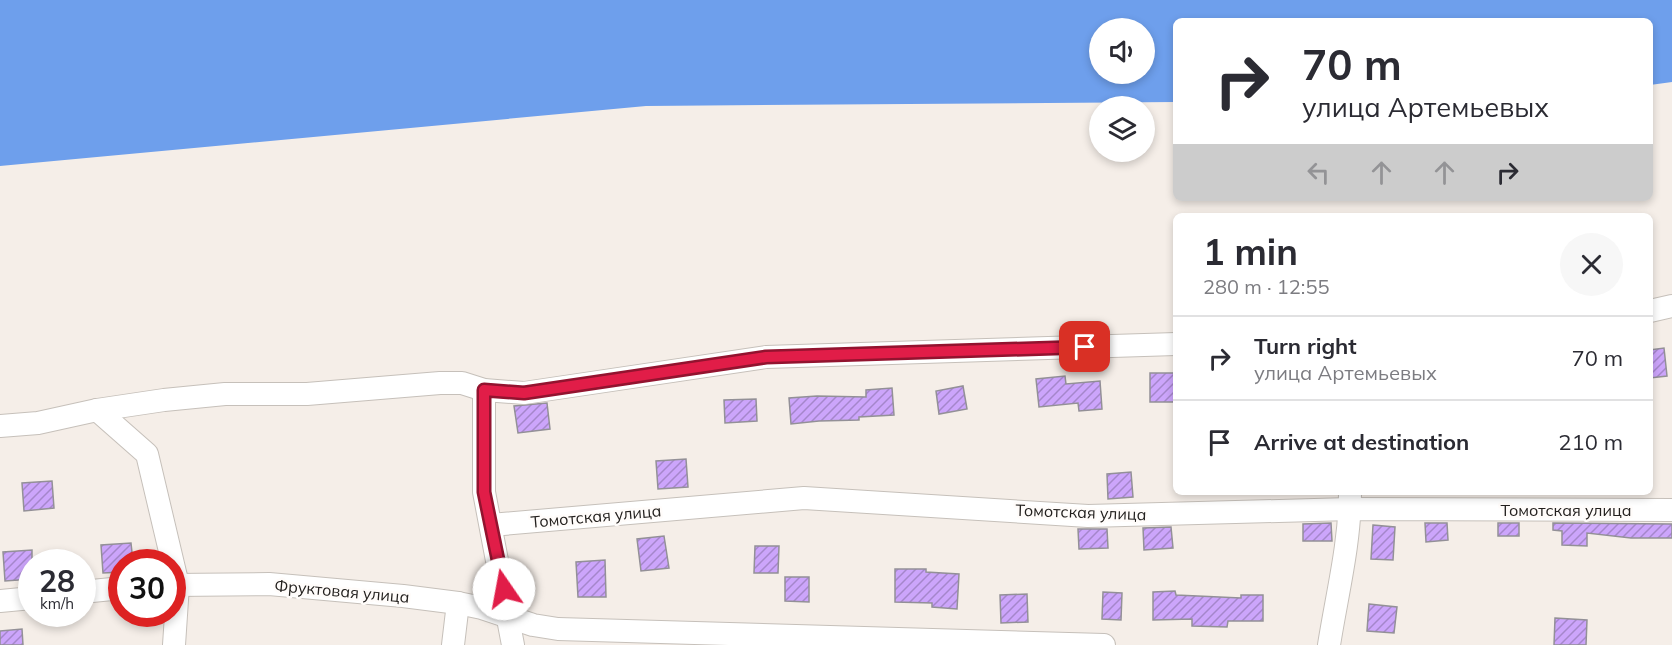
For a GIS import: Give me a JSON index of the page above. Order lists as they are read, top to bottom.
{
  "streets": {
    "street": ["Томотская улица", "Фруктовая улица"]
  },
  "page": {
    "turn": ["70 m", "улица Артемьевых"],
    "heading": ["1 min", "280 m · 12:55"],
    "list": [
      {
        "name": "Turn right",
        "note": "улица Артемьевых",
        "value": "70 m"
      },
      {
        "name": "Arrive at destination",
        "value": "210 m"
      }
    ],
    "speed": "28 km/h",
    "limit": "30"
  }
}
